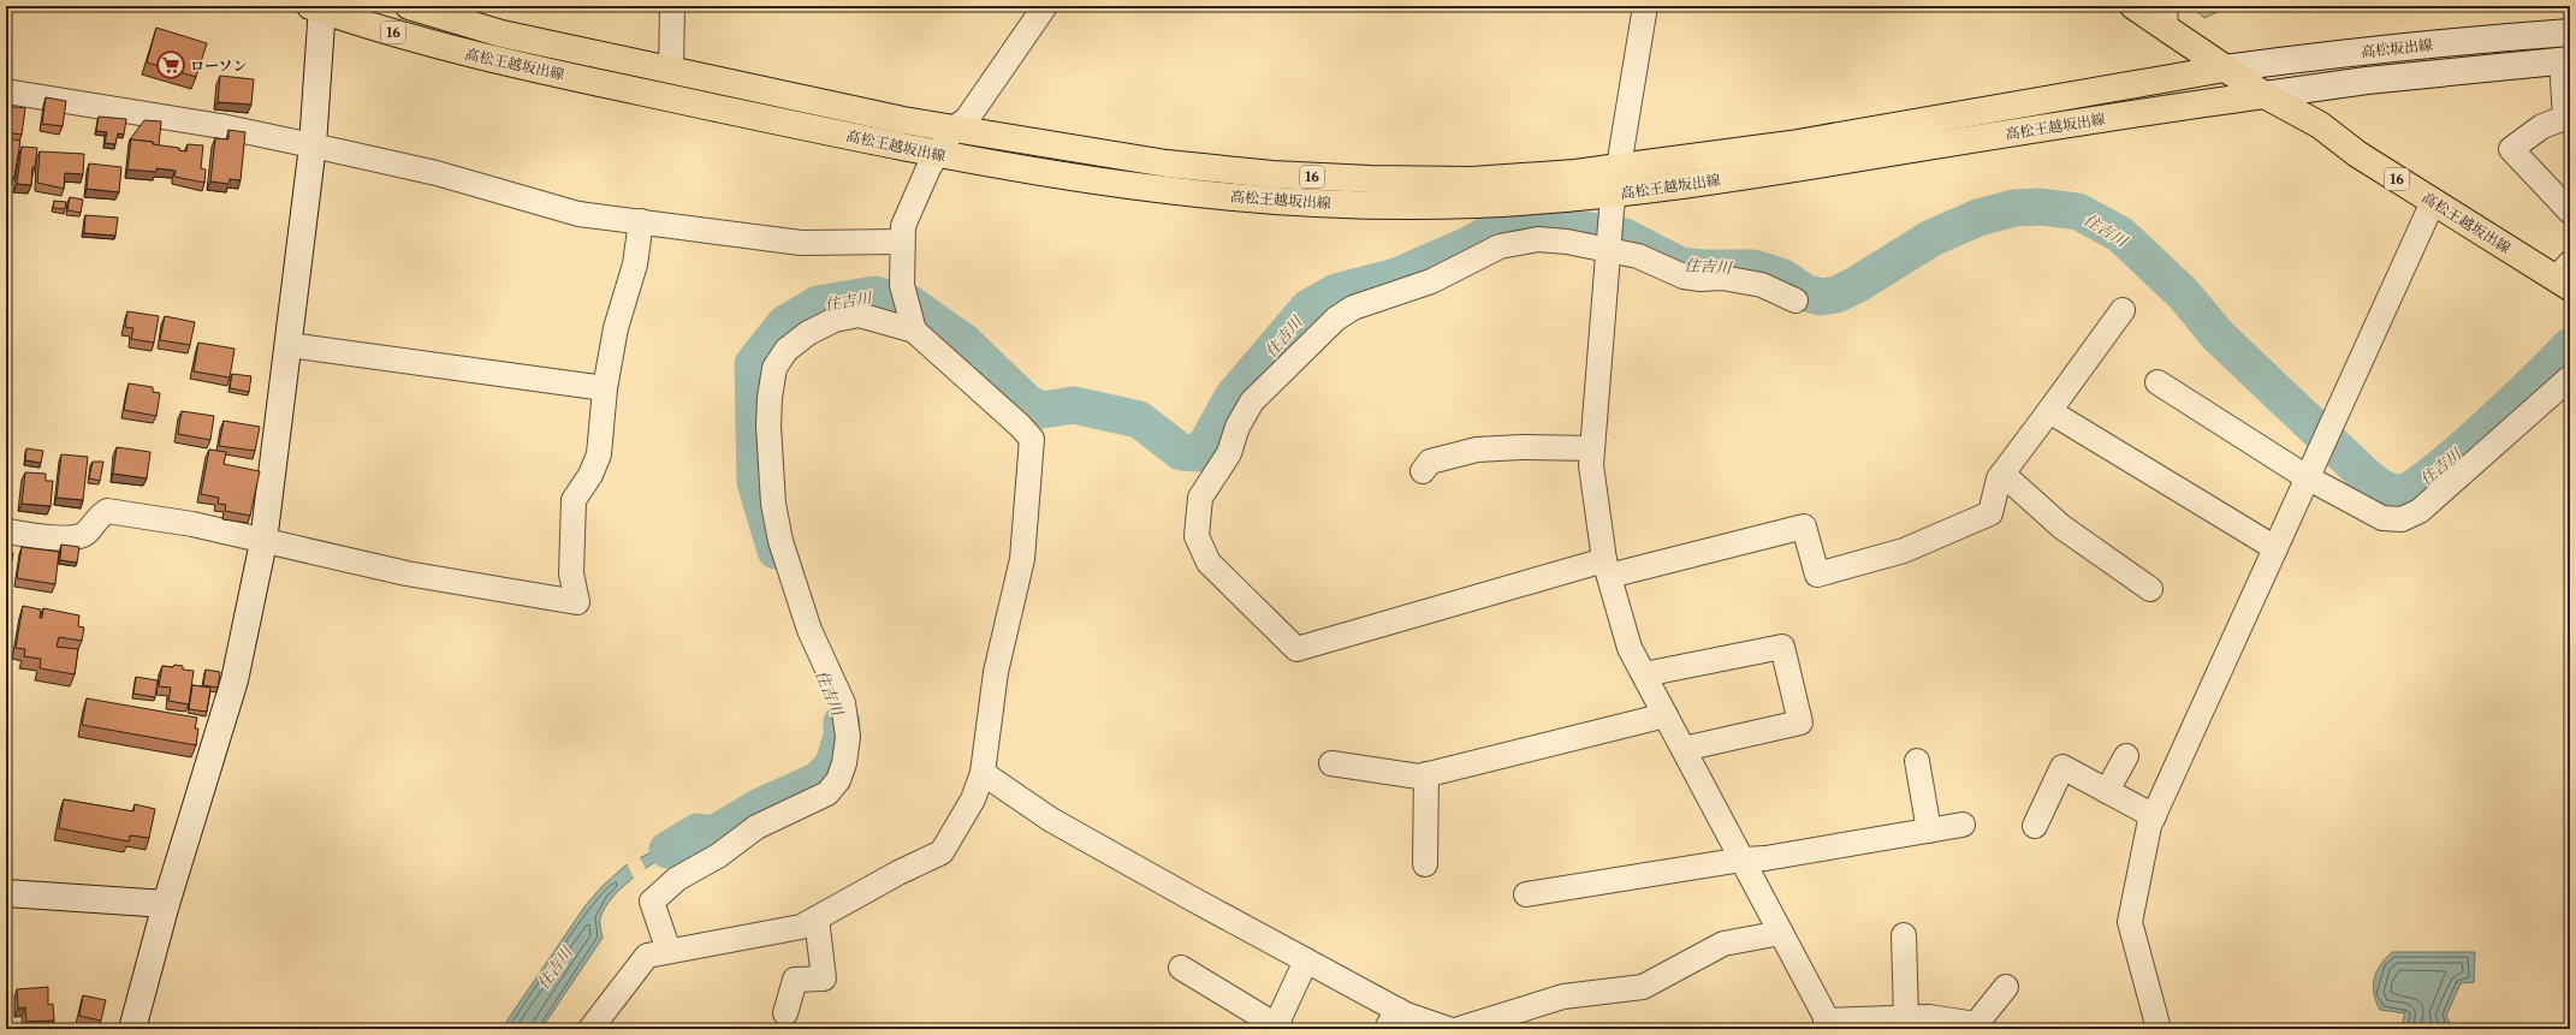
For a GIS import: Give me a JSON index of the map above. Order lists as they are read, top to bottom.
{
  "streets": {
    "main road": ["16", "高松王越坂出線"],
    "street": ["高松坂出線"]
  },
  "crossings": [
    ["高松坂出線", "高松王越坂出線"]
  ],
  "water": ["住吉川"],
  "places": {
    "supermarket": ["ローソン"]
  }
}
